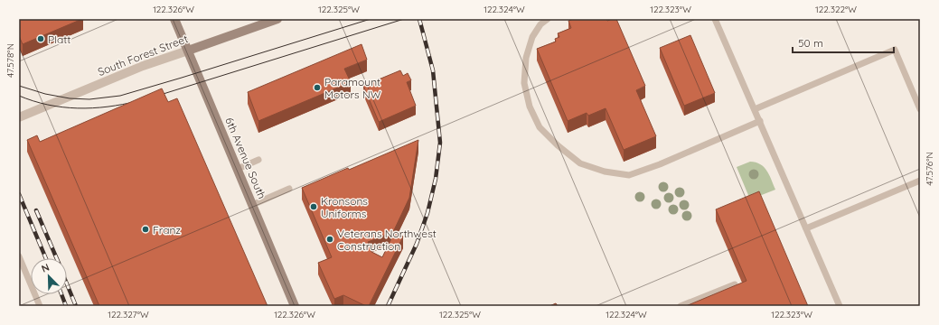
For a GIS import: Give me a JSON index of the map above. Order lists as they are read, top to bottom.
{
  "streets": {
    "main road": ["South Forest Street", "6th Avenue South"]
  },
  "crossings": [
    ["South Forest Street", "6th Avenue South"]
  ],
  "places": [
    "Platt",
    "Paramount Motors NW",
    "Kronsons Uniforms",
    "Franz",
    "Veterans Northwest Construction"
  ],
  "scale_bar": "50 m",
  "north": "top left",
  "coordinates": [
    "122.326°W",
    "122.325°W",
    "122.324°W",
    "122.323°W",
    "122.322°W",
    "47.578°N",
    "47.576°N",
    "122.327°W"
  ]
}
